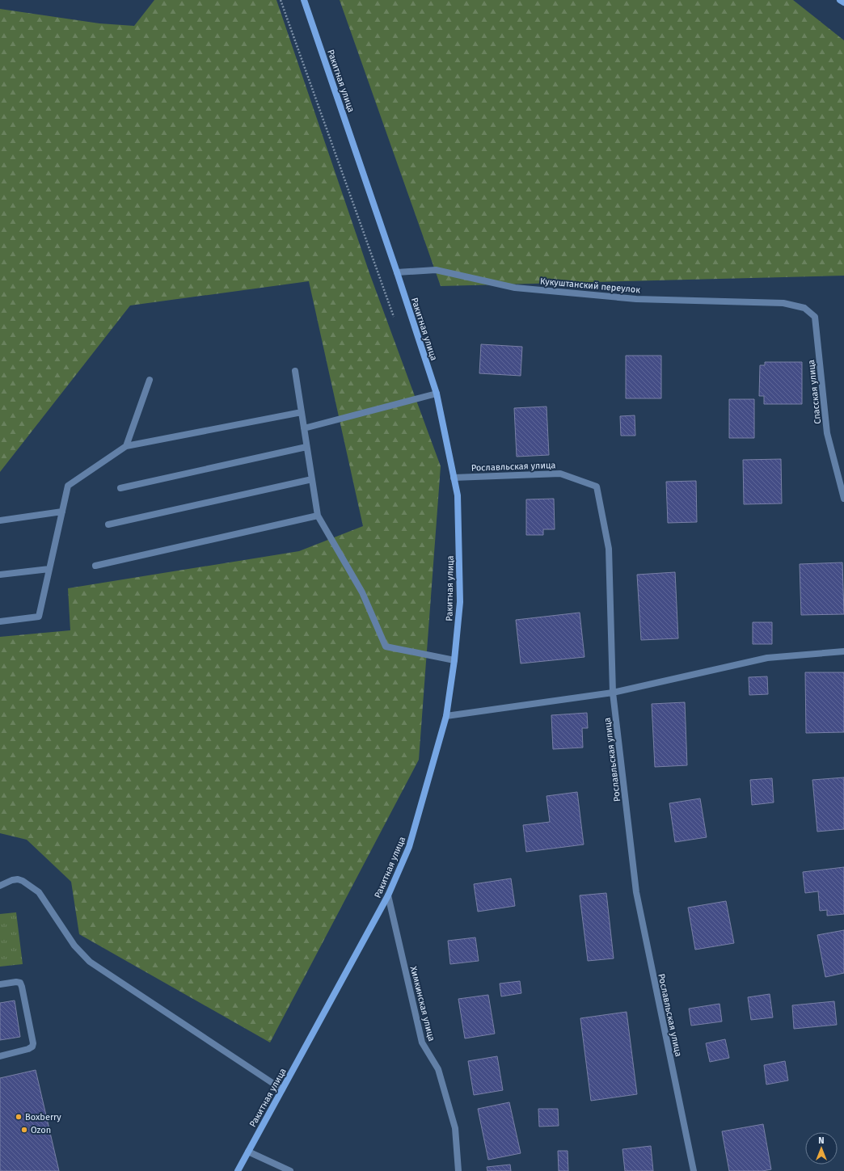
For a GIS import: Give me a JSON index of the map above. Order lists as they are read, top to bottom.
{
  "streets": {
    "street": [
      "Ракитная улица",
      "Кукуштанский переулок",
      "Спасская улица",
      "Рославльская улица",
      "Химкинская улица"
    ]
  },
  "crossings": [
    ["Ракитная улица", "Кукуштанский переулок"],
    ["Ракитная улица", "Рославльская улица"],
    ["Ракитная улица", "Химкинская улица"],
    ["Кукуштанский переулок", "Спасская улица"]
  ],
  "places": ["Boxberry", "Ozon"],
  "north": "top"
}
